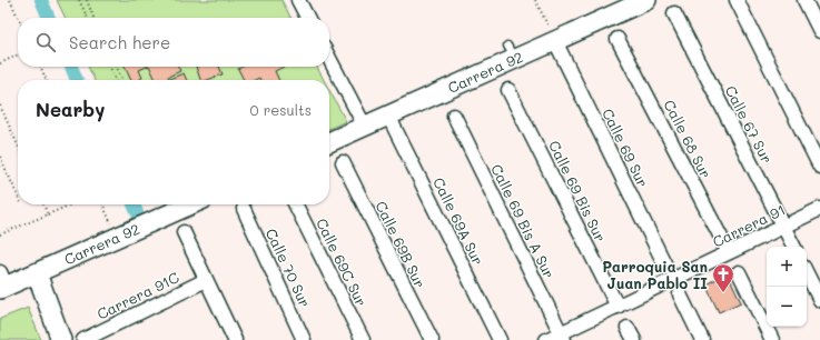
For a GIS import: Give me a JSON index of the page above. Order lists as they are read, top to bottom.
{
  "streets": {
    "street": [
      "Carrera 92",
      "Calle 67 Sur",
      "Calle 68 Sur",
      "Calle 69 Sur",
      "Calle 69 Bis Sur",
      "Calle 69A Sur",
      "Calle 69 Bis A Sur",
      "Carrera 91",
      "Calle 69B Sur",
      "Calle 69C Sur",
      "Calle 70 Sur",
      "Carrera 91C"
    ]
  },
  "crossings": [
    ["Carrera 92", "Calle 69 Sur"],
    ["Carrera 92", "Calle 69A Sur"],
    ["Calle 67 Sur", "Carrera 91"],
    ["Calle 68 Sur", "Carrera 91"],
    ["Calle 69 Bis Sur", "Carrera 91"],
    ["Calle 69 Bis A Sur", "Carrera 91"]
  ],
  "places": {
    "church": ["Parroquia San Juan Pablo II"]
  },
  "page": {
    "search": "Search here",
    "heading": ["Nearby", "0 results"],
    "map_buttons": ["+", "−"]
  }
}
